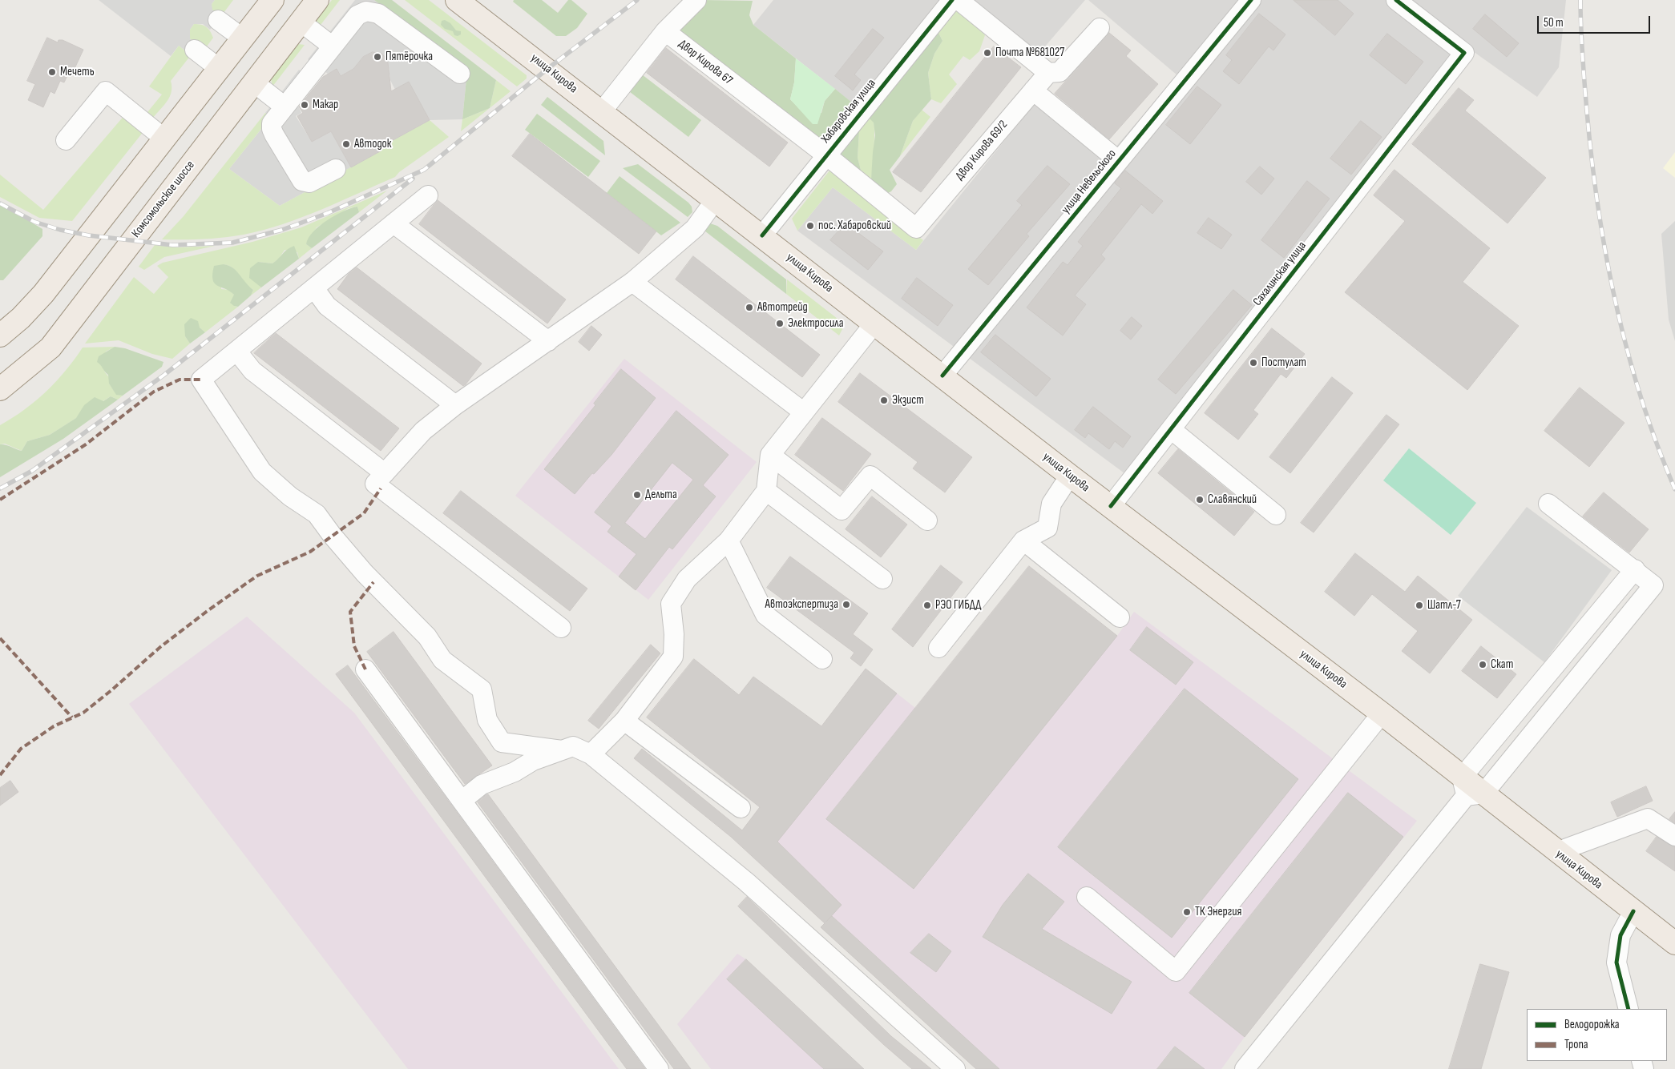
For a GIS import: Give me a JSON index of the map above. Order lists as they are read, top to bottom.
{
  "streets": {
    "main road": ["улица Кирова", "Комсомольское шоссе"],
    "street": [
      "Двор Кирова 67",
      "Хабаровская улица",
      "Двор Кирова 69/2",
      "улица Невельского",
      "Сахалинская улица"
    ]
  },
  "crossings": [
    ["Двор Кирова 67", "Хабаровская улица"],
    ["Двор Кирова 67", "Двор Кирова 69/2"],
    ["улица Кирова", "Хабаровская улица"],
    ["улица Кирова", "улица Невельского"],
    ["улица Кирова", "Сахалинская улица"],
    ["Хабаровская улица", "Двор Кирова 69/2"]
  ],
  "places": [
    "Почта №681027",
    "Пятёрочка",
    "Мечеть",
    "Макар",
    "Автодок",
    "пос. Хабаровский",
    "Автотрейд",
    "Электросила",
    "Постулат",
    "Экзист",
    "Дельта",
    "Славянский",
    "Автоэкспертиза",
    "РЭО ГИБДД",
    "Шатл-7",
    "Скат",
    "ТК Энергия"
  ],
  "legend": ["Велодорожка", "Тропа"],
  "scale_bar": "50 m"
}
